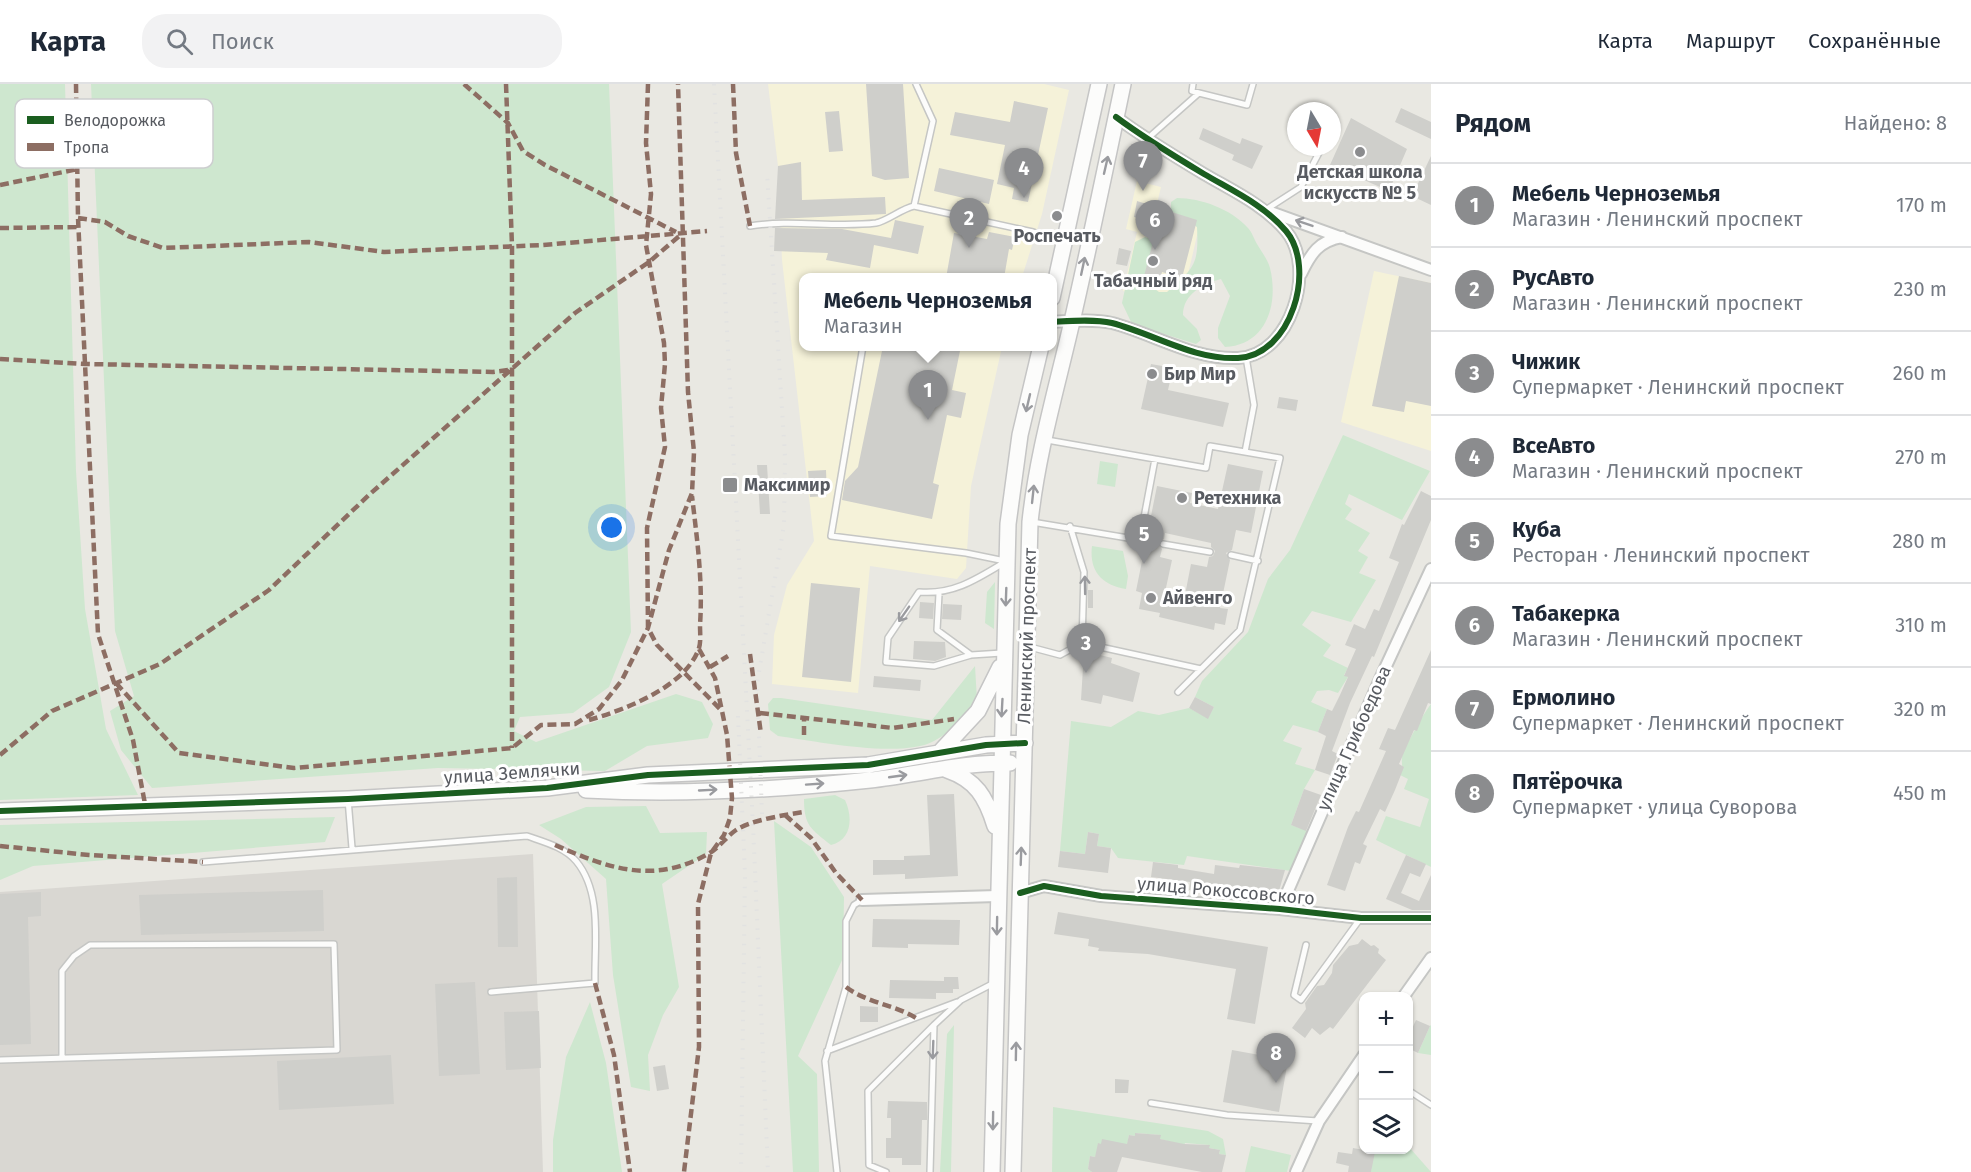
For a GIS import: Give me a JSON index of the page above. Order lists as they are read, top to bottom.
{
  "streets": {
    "main road": ["Ленинский проспект", "улица Землячки"],
    "street": ["улица Грибоедова", "улица Рокоссовского"]
  },
  "crossings": [
    ["Ленинский проспект", "улица Землячки"],
    ["Ленинский проспект", "улица Рокоссовского"],
    ["улица Грибоедова", "улица Рокоссовского"]
  ],
  "places": {
    "other": [
      "Детская школа искусств № 5",
      "Роспечать",
      "Табачный ряд",
      "Бир Мир",
      "Ретехника",
      "Айвенго"
    ],
    "transit": ["Максимир"]
  },
  "legend": ["Велодорожка", "Тропа"],
  "north": "bottom",
  "page": {
    "header": "Карта",
    "search": "Поиск",
    "nav": ["Карта", "Маршрут", "Сохранённые"],
    "heading": ["Рядом", "Найдено: 8"],
    "pins": [
      "7",
      "4",
      "2",
      "6",
      "1",
      "5",
      "3",
      "8"
    ],
    "list": [
      {
        "mark": "1",
        "name": "Мебель Черноземья",
        "note": "Магазин · Ленинский проспект",
        "value": "170 m"
      },
      {
        "mark": "2",
        "name": "РусАвто",
        "note": "Магазин · Ленинский проспект",
        "value": "230 m"
      },
      {
        "mark": "3",
        "name": "Чижик",
        "note": "Супермаркет · Ленинский проспект",
        "value": "260 m"
      },
      {
        "mark": "4",
        "name": "ВсеАвто",
        "note": "Магазин · Ленинский проспект",
        "value": "270 m"
      },
      {
        "mark": "5",
        "name": "Куба",
        "note": "Ресторан · Ленинский проспект",
        "value": "280 m"
      },
      {
        "mark": "6",
        "name": "Табакерка",
        "note": "Магазин · Ленинский проспект",
        "value": "310 m"
      },
      {
        "mark": "7",
        "name": "Ермолино",
        "note": "Супермаркет · Ленинский проспект",
        "value": "320 m"
      },
      {
        "mark": "8",
        "name": "Пятёрочка",
        "note": "Супермаркет · улица Суворова",
        "value": "450 m"
      }
    ],
    "popup": ["Мебель Черноземья", "Магазин"],
    "map_buttons": ["+", "−"]
  }
}
